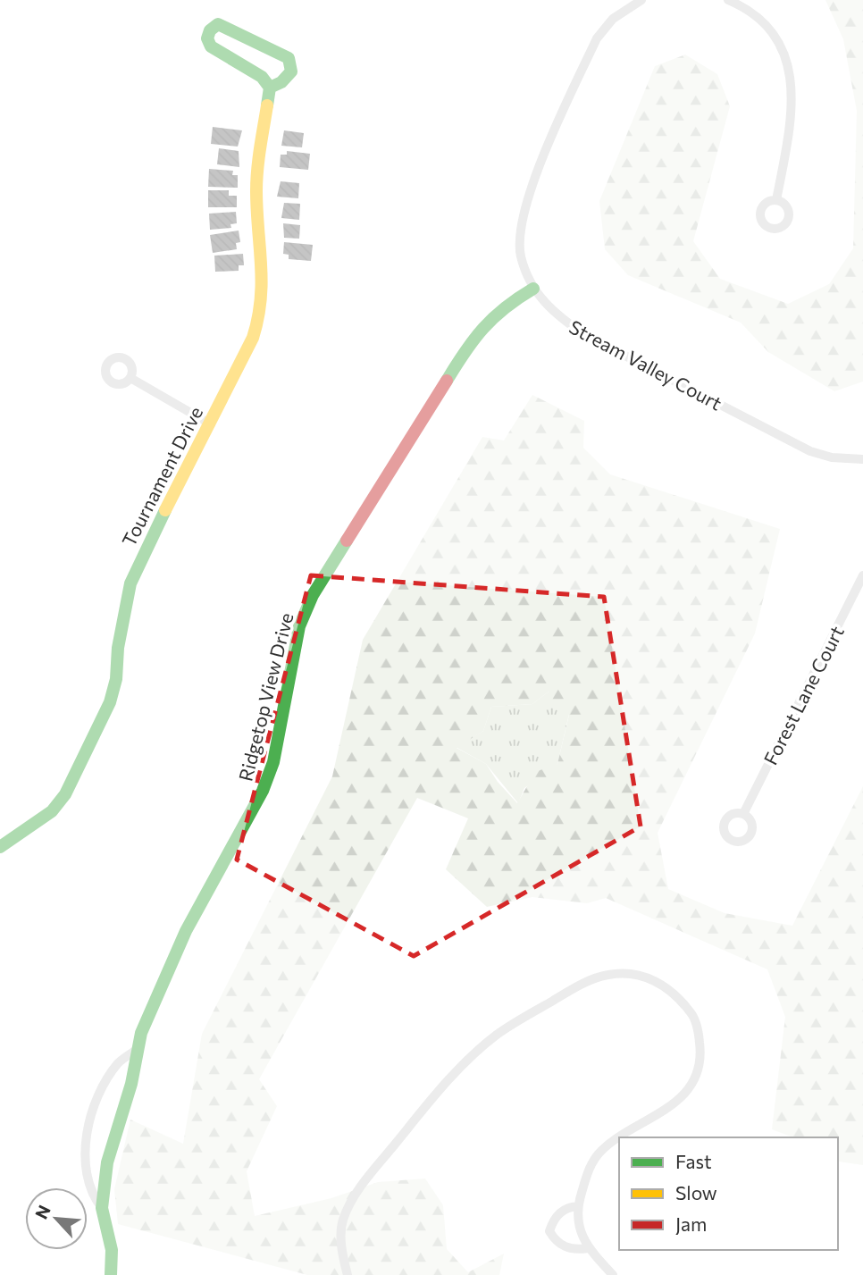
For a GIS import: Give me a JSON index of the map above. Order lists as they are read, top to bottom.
{
  "streets": {
    "street": [
      "Stream Valley Court",
      "Tournament Drive",
      "Forest Lane Court",
      "Ridgetop View Drive"
    ]
  },
  "crossings": [
    ["Stream Valley Court", "Ridgetop View Drive"]
  ],
  "legend": ["Fast", "Slow", "Jam"],
  "north": "top left"
}
